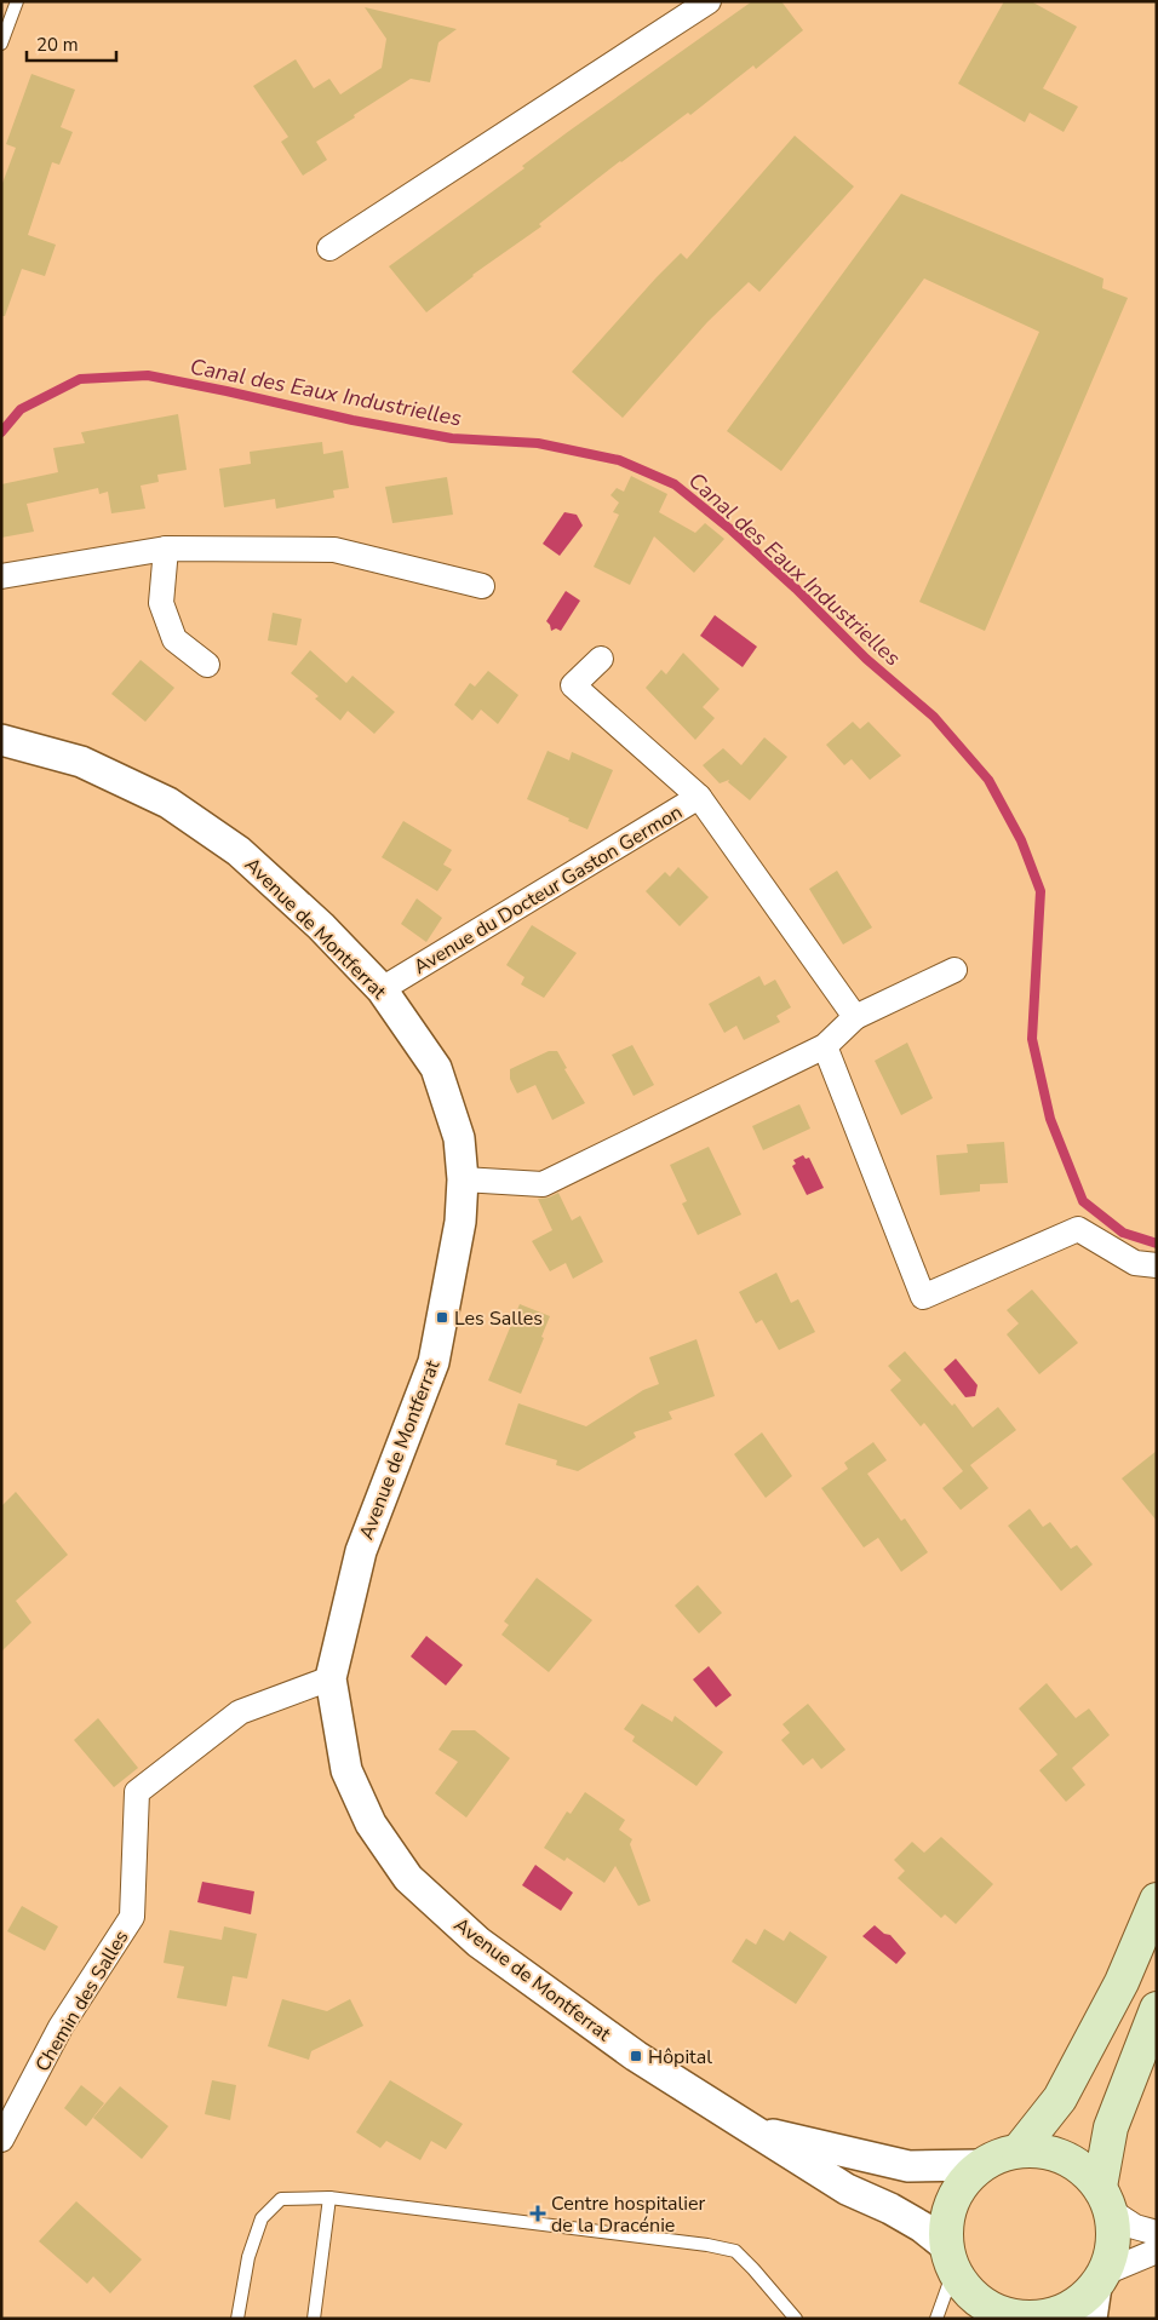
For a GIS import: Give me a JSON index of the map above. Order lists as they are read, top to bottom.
{
  "streets": {
    "street": ["Avenue du Docteur Gaston Germon", "Avenue de Montferrat", "Chemin des Salles"]
  },
  "crossings": [
    ["Avenue du Docteur Gaston Germon", "Avenue de Montferrat"],
    ["Avenue de Montferrat", "Chemin des Salles"]
  ],
  "water": ["Canal des Eaux Industrielles"],
  "places": {
    "transit": ["Les Salles", "Hôpital"],
    "health": ["Centre hospitalier de la Dracénie"]
  },
  "scale_bar": "20 m"
}
